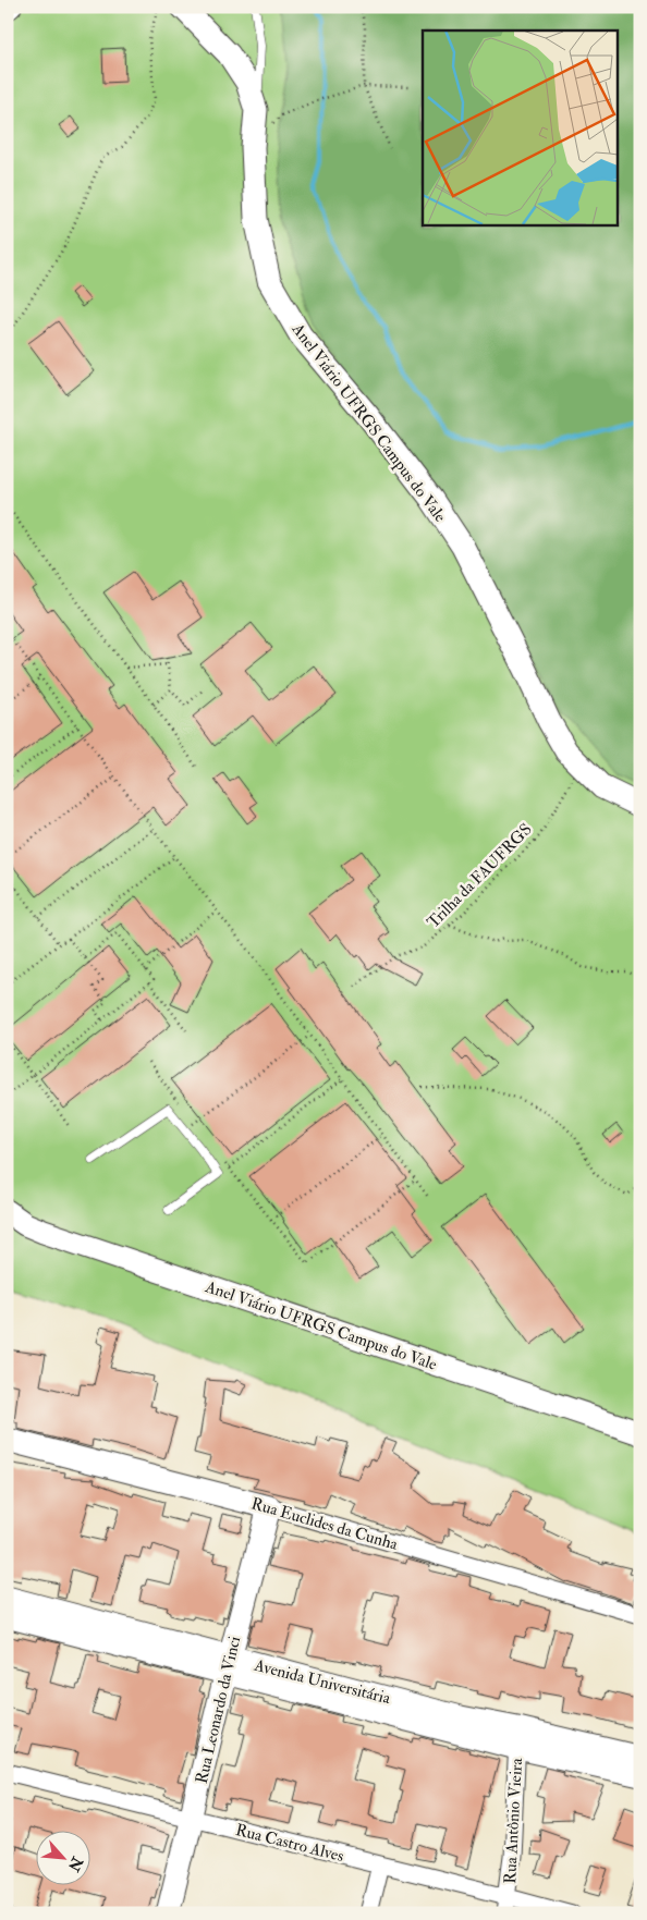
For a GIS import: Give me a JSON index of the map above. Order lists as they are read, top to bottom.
{
  "streets": {
    "street": [
      "Anel Viário UFRGS Campus do Vale",
      "Rua Euclides da Cunha",
      "Avenida Universitária",
      "Rua Leonardo da Vinci",
      "Rua Antônio Vieira",
      "Rua Castro Alves"
    ],
    "path": ["Trilha da FAUFRGS"]
  },
  "crossings": [
    ["Rua Euclides da Cunha", "Rua Leonardo da Vinci"],
    ["Avenida Universitária", "Rua Leonardo da Vinci"],
    ["Avenida Universitária", "Rua Antônio Vieira"],
    ["Rua Leonardo da Vinci", "Rua Castro Alves"],
    ["Rua Antônio Vieira", "Rua Castro Alves"]
  ],
  "north": "bottom right"
}
